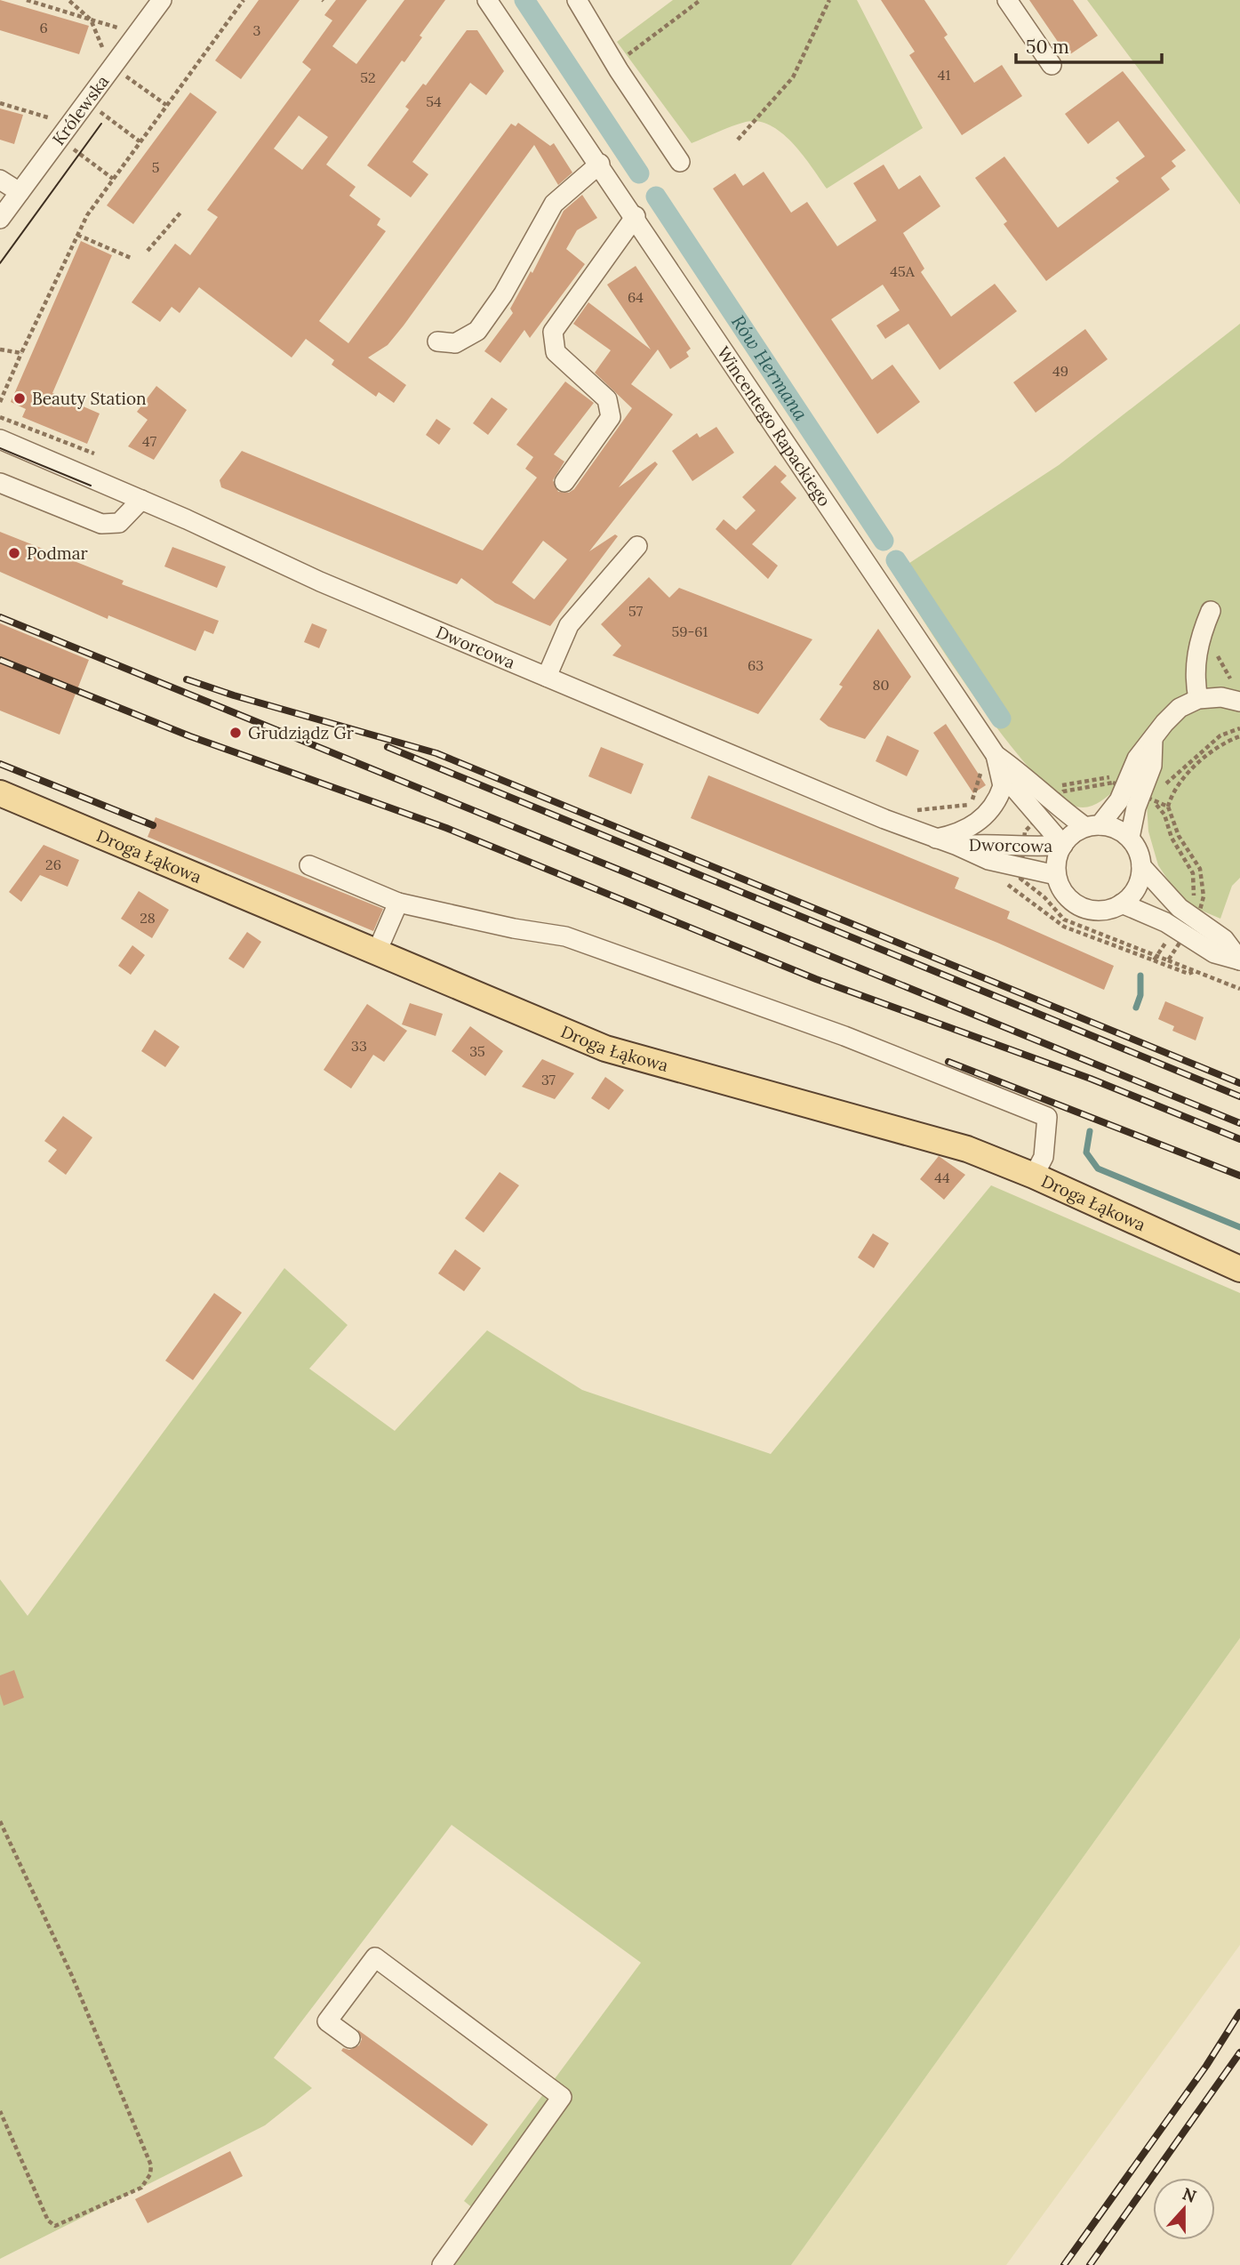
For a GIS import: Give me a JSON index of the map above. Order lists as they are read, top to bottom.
{
  "streets": {
    "main road": ["Droga Łąkowa"],
    "street": ["Królewska", "Wincentego Rapackiego", "Dworcowa"]
  },
  "crossings": [
    ["Wincentego Rapackiego", "Dworcowa"]
  ],
  "water": ["Rów Hermana"],
  "places": ["Beauty Station", "Podmar", "Grudziądz Gr"],
  "house_numbers": [
    "6",
    "3",
    "41",
    "52",
    "54",
    "5",
    "45A",
    "64",
    "49",
    "47",
    "57",
    "59-61",
    "63",
    "80",
    "26",
    "28",
    "33",
    "35",
    "37",
    "44"
  ],
  "scale_bar": "50 m",
  "north": "top"
}
